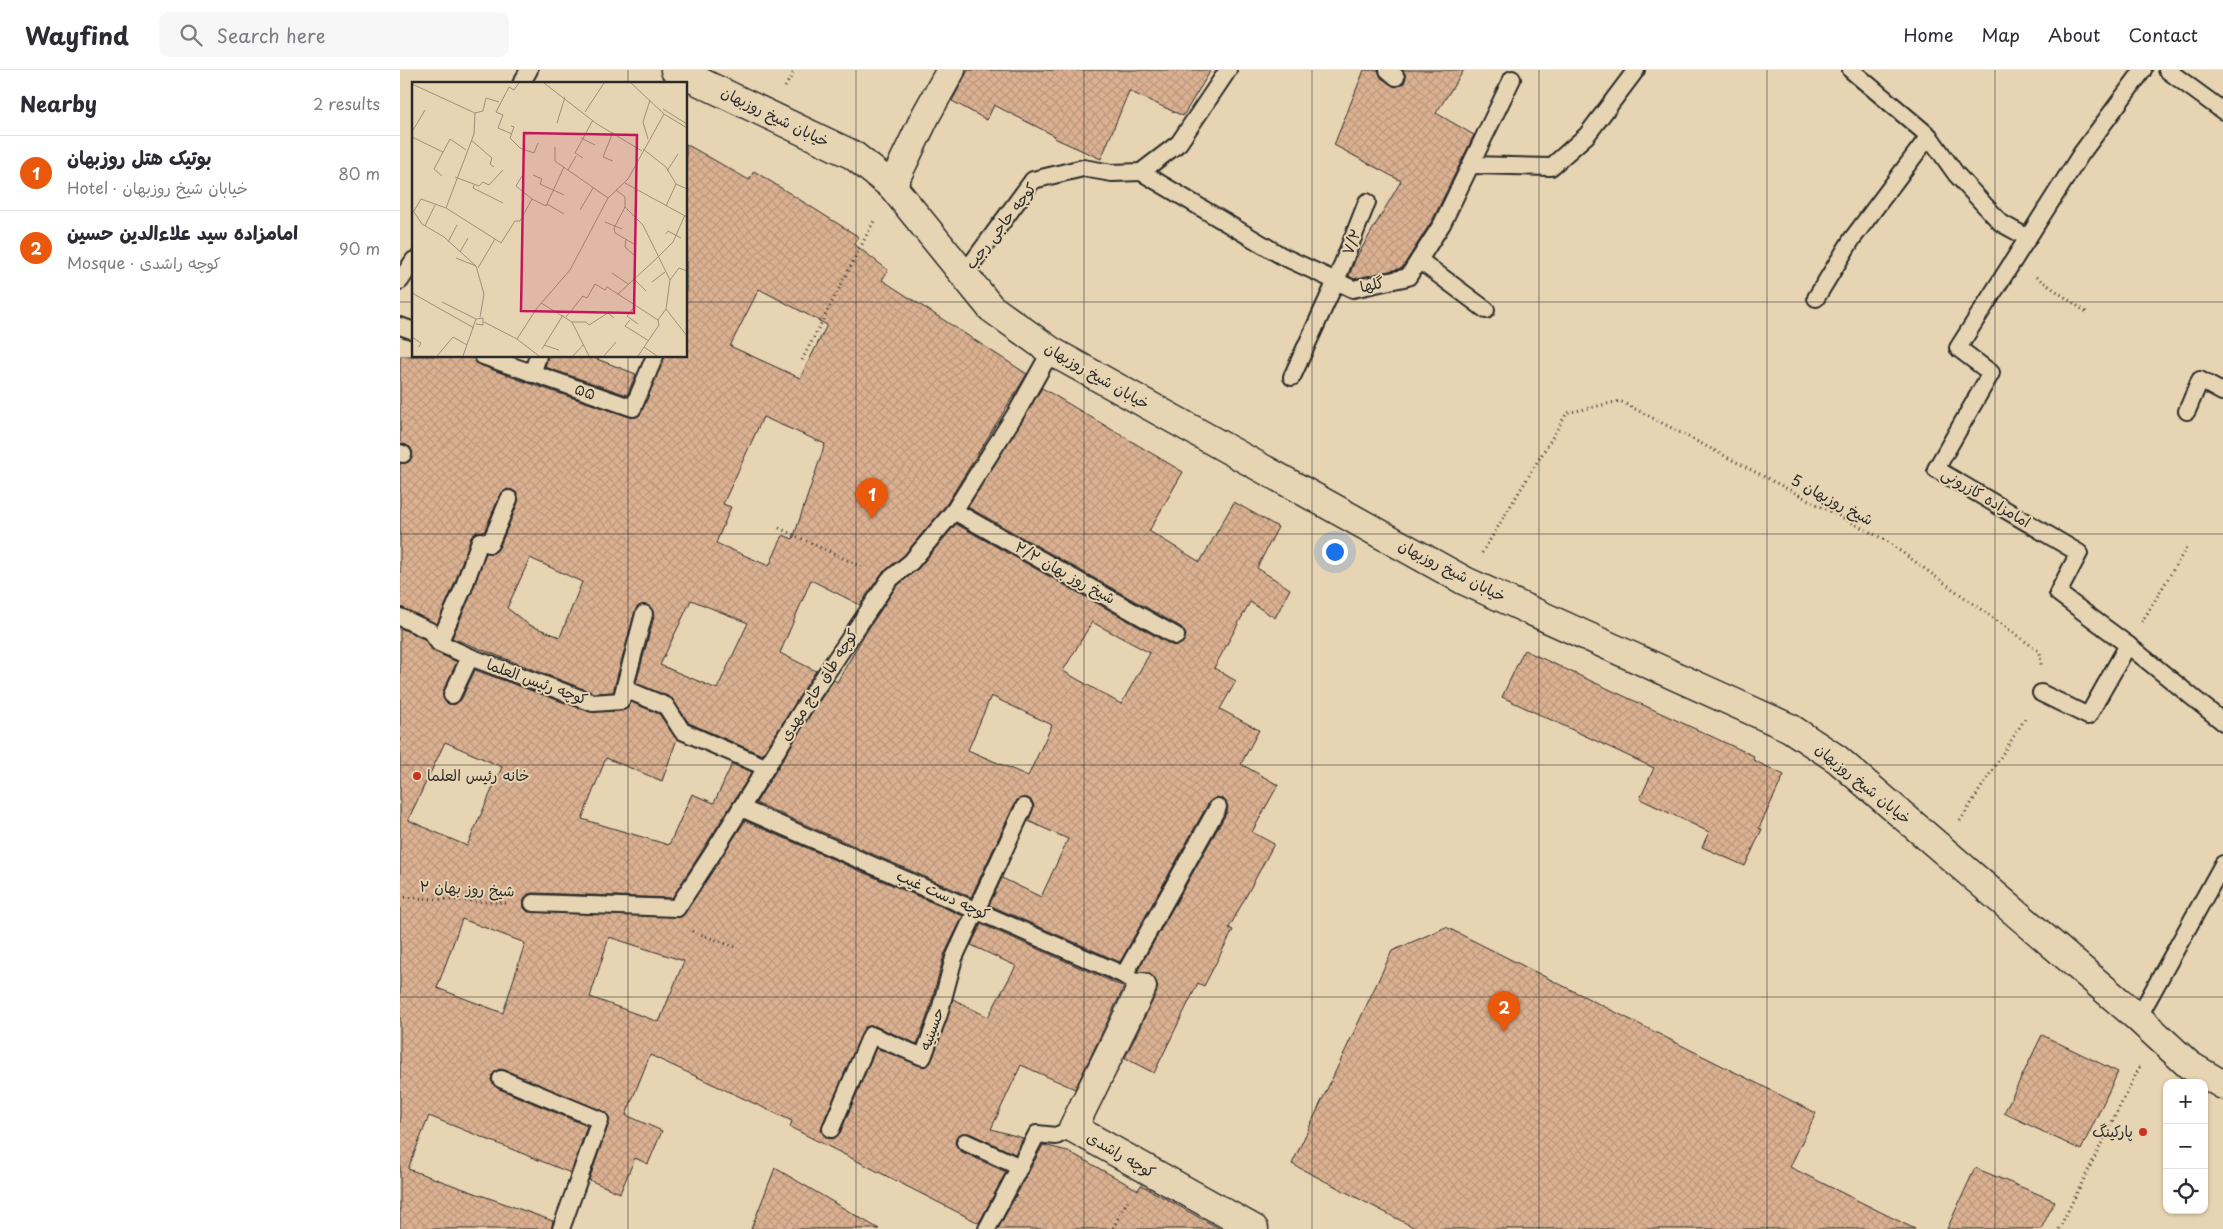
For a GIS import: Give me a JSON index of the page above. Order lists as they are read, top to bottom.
{
  "streets": {
    "street": ["خیابان شیخ روزبهان", "کوچه راشدی"],
    "lane": [
      "کوچه حاجی رجب",
      "۷/۲",
      "گلها",
      "۵۵",
      "امامزاده کازرونی",
      "شیخ روز بهان ۲/۲",
      "کوچه رئیس العلما",
      "کوچه طاق حاج مهدی",
      "کوچه دست غیب",
      "حسینیه"
    ],
    "path": ["شیخ روزبهان 5", "شیخ روز بهان ۲"]
  },
  "crossings": [
    ["خیابان شیخ روزبهان", "کوچه حاجی رجب"],
    ["خیابان شیخ روزبهان", "شیخ روزبهان 5"],
    ["خیابان شیخ روزبهان", "کوچه طاق حاج مهدی"],
    ["کوچه حاجی رجب", "گلها"],
    ["۷/۲", "گلها"],
    ["شیخ روز بهان ۲/۲", "کوچه طاق حاج مهدی"],
    ["کوچه طاق حاج مهدی", "کوچه دست غیب"],
    ["کوچه دست غیب", "حسینیه"],
    ["کوچه دست غیب", "کوچه راشدی"]
  ],
  "places": ["خانه رئیس العلما", "پارکینگ"],
  "page": {
    "header": "Wayfind",
    "search": "Search here",
    "nav": [
      "Home",
      "Map",
      "About",
      "Contact"
    ],
    "heading": ["Nearby", "2 results"],
    "list": [
      {
        "mark": "1",
        "name": "بوتیک هتل روزبهان",
        "note": "Hotel · خیابان شیخ روزبهان",
        "value": "80 m"
      },
      {
        "mark": "2",
        "name": "امامزاده سید علاءالدین حسین",
        "note": "Mosque · کوچه راشدی",
        "value": "90 m"
      }
    ],
    "pins": ["1", "2"],
    "map_buttons": ["+", "−"]
  }
}
